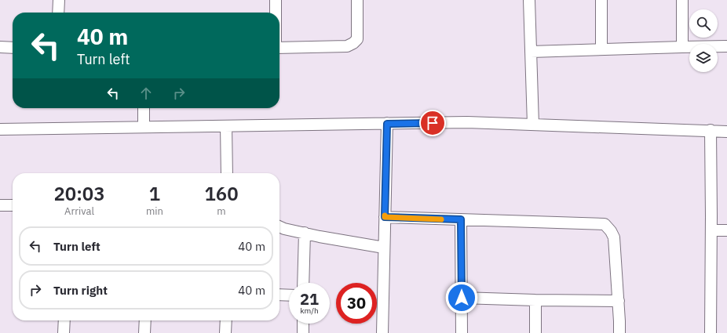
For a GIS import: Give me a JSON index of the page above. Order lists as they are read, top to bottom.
{
  "page": {
    "turn": ["40 m", "Turn left"],
    "eta": [
      "20:03",
      "Arrival",
      "1",
      "min",
      "160",
      "m"
    ],
    "list": [
      {
        "name": "Turn left",
        "value": "40 m"
      },
      {
        "name": "Turn right",
        "value": "40 m"
      }
    ],
    "speed": "21 km/h",
    "limit": "30"
  }
}
